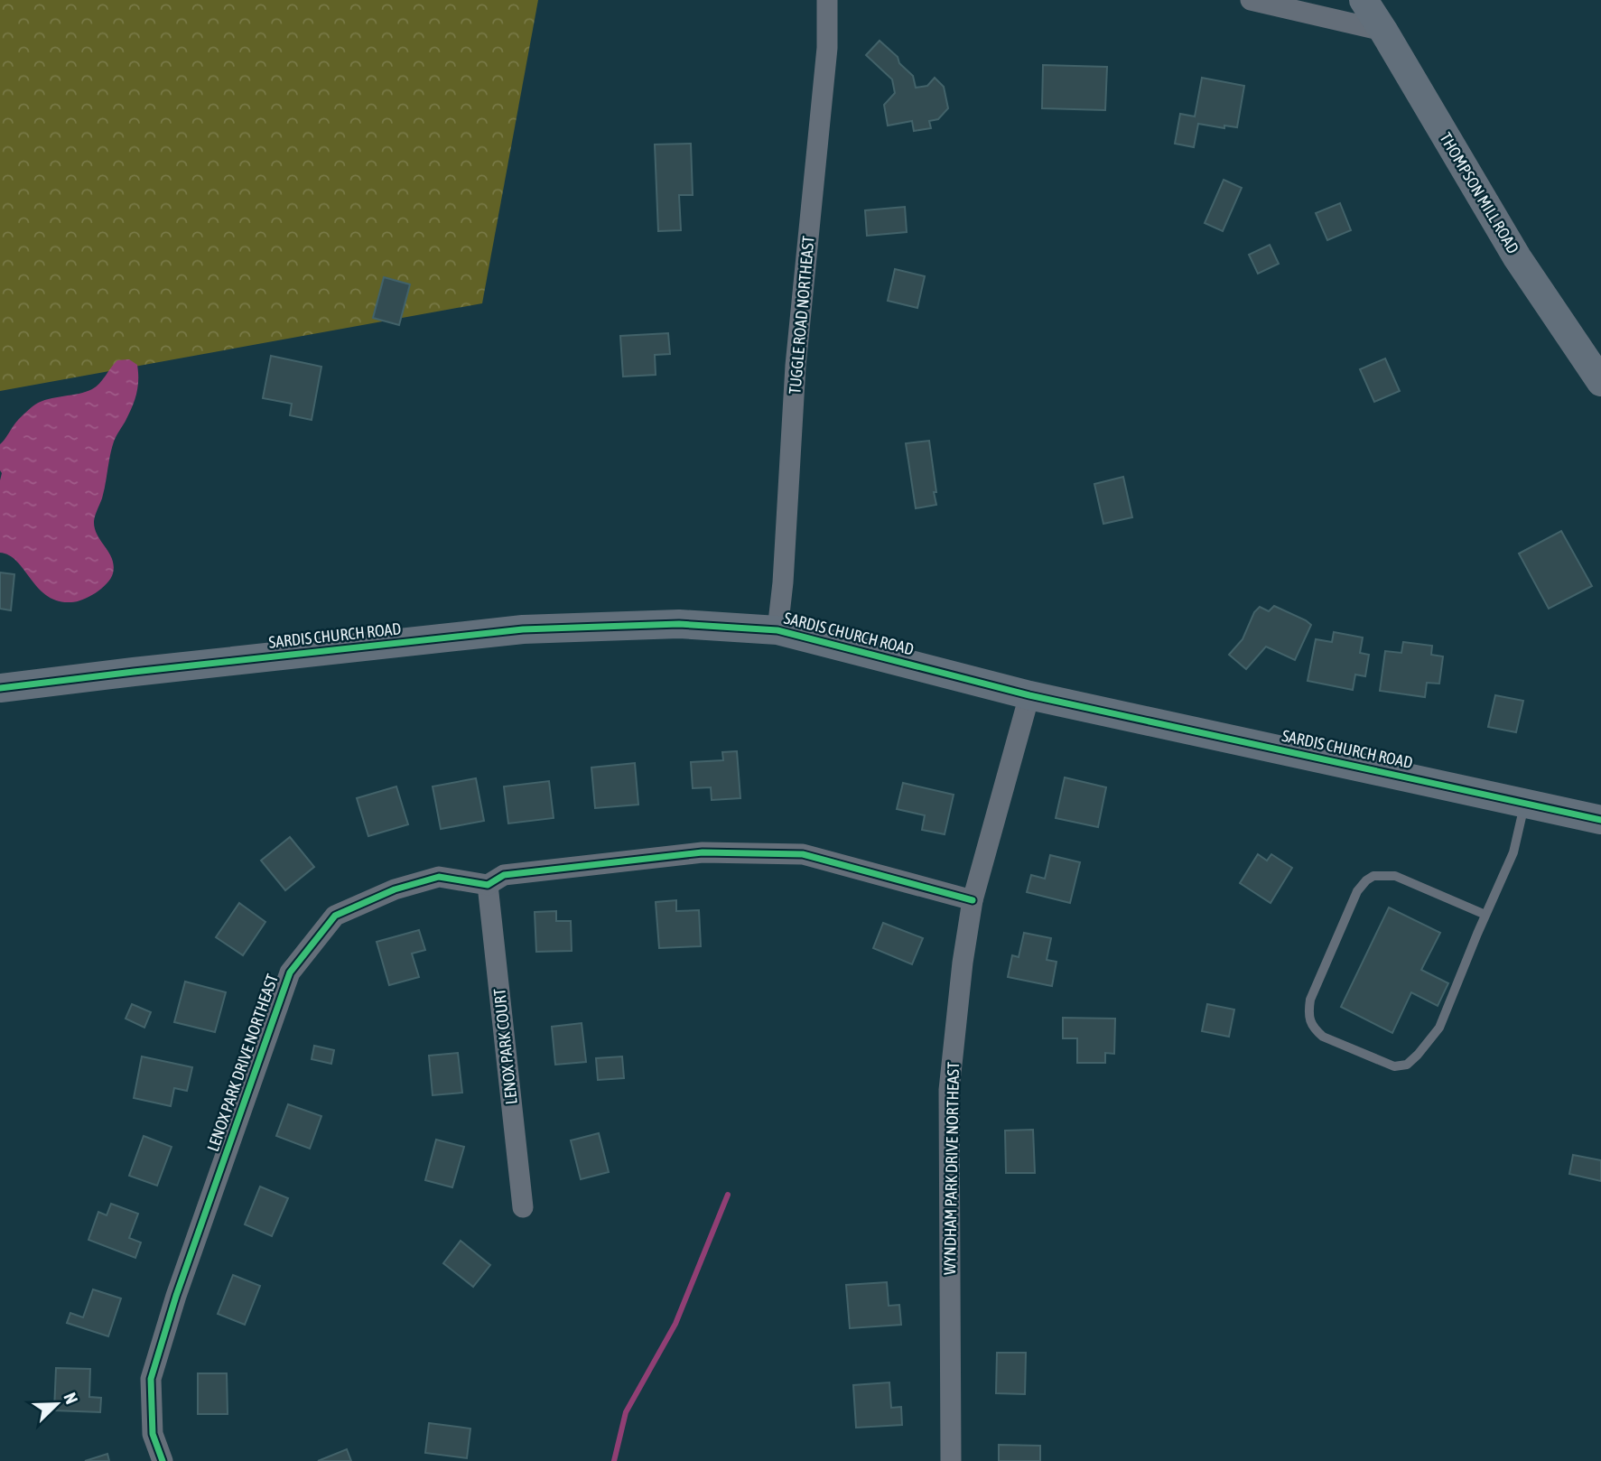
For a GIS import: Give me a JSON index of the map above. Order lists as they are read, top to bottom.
{
  "streets": {
    "street": [
      "THOMPSON MILL ROAD",
      "TUGGLE ROAD NORTHEAST",
      "SARDIS CHURCH ROAD",
      "LENOX PARK COURT",
      "LENOX PARK DRIVE NORTHEAST",
      "WYNDHAM PARK DRIVE NORTHEAST"
    ]
  },
  "crossings": [
    ["TUGGLE ROAD NORTHEAST", "SARDIS CHURCH ROAD"],
    ["SARDIS CHURCH ROAD", "WYNDHAM PARK DRIVE NORTHEAST"],
    ["LENOX PARK COURT", "LENOX PARK DRIVE NORTHEAST"]
  ],
  "north": "top right"
}
